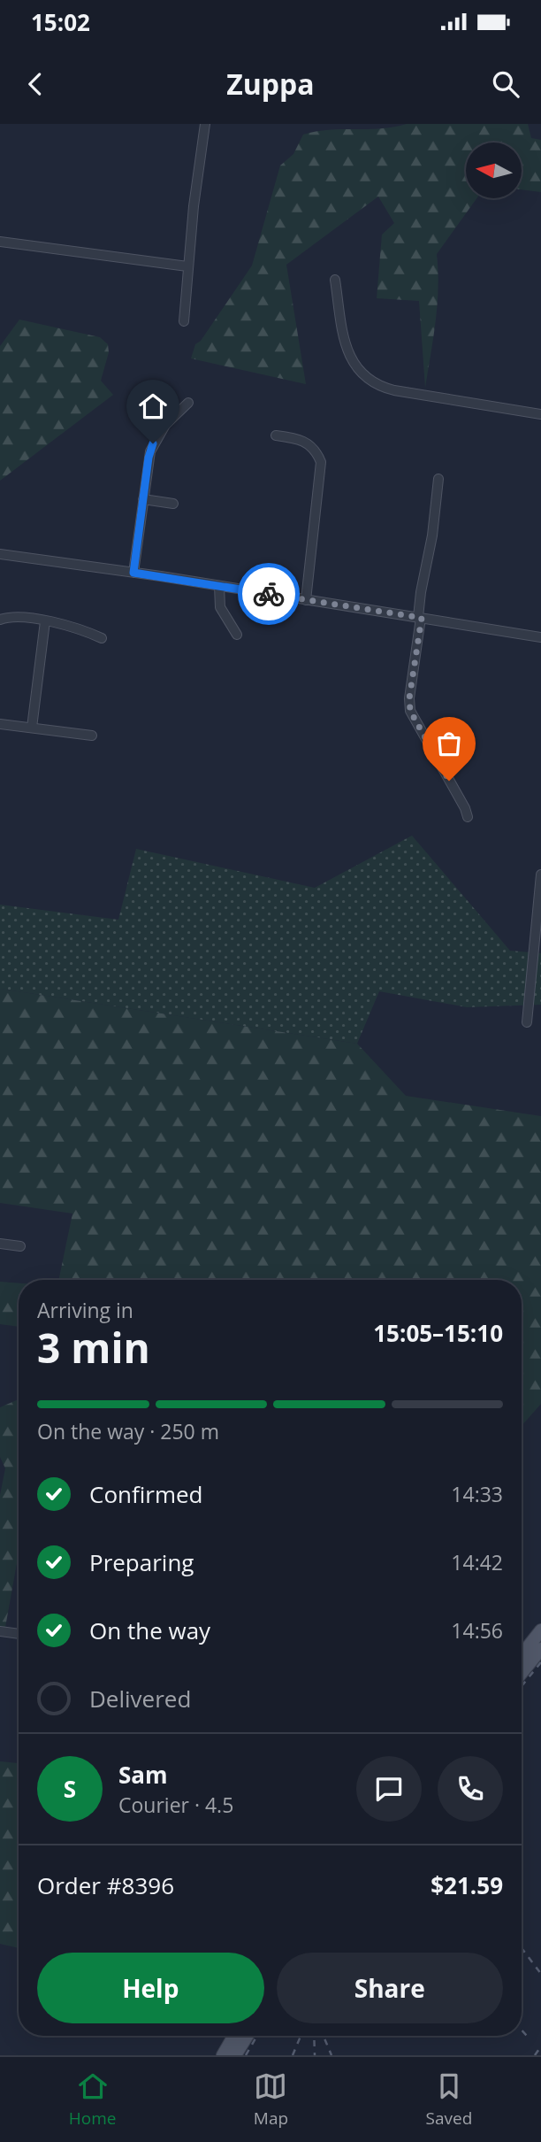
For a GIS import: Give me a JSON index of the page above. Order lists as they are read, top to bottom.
{
  "north": "left",
  "page": {
    "status": "15:02",
    "header": "Zuppa",
    "heading": ["3 min", "Arriving in", "15:05–15:10"],
    "panel": [
      "Sam",
      "Courier · 4.5",
      "Order #8396",
      "$21.59"
    ],
    "bar": "On the way · 250 m",
    "list": [
      ["Confirmed", "14:33"],
      ["Preparing", "14:42"],
      ["On the way", "14:56"],
      "Delivered"
    ],
    "round": "S",
    "buttons": ["Help", "Share"],
    "tabs": ["Home", "Map", "Saved"]
  }
}
